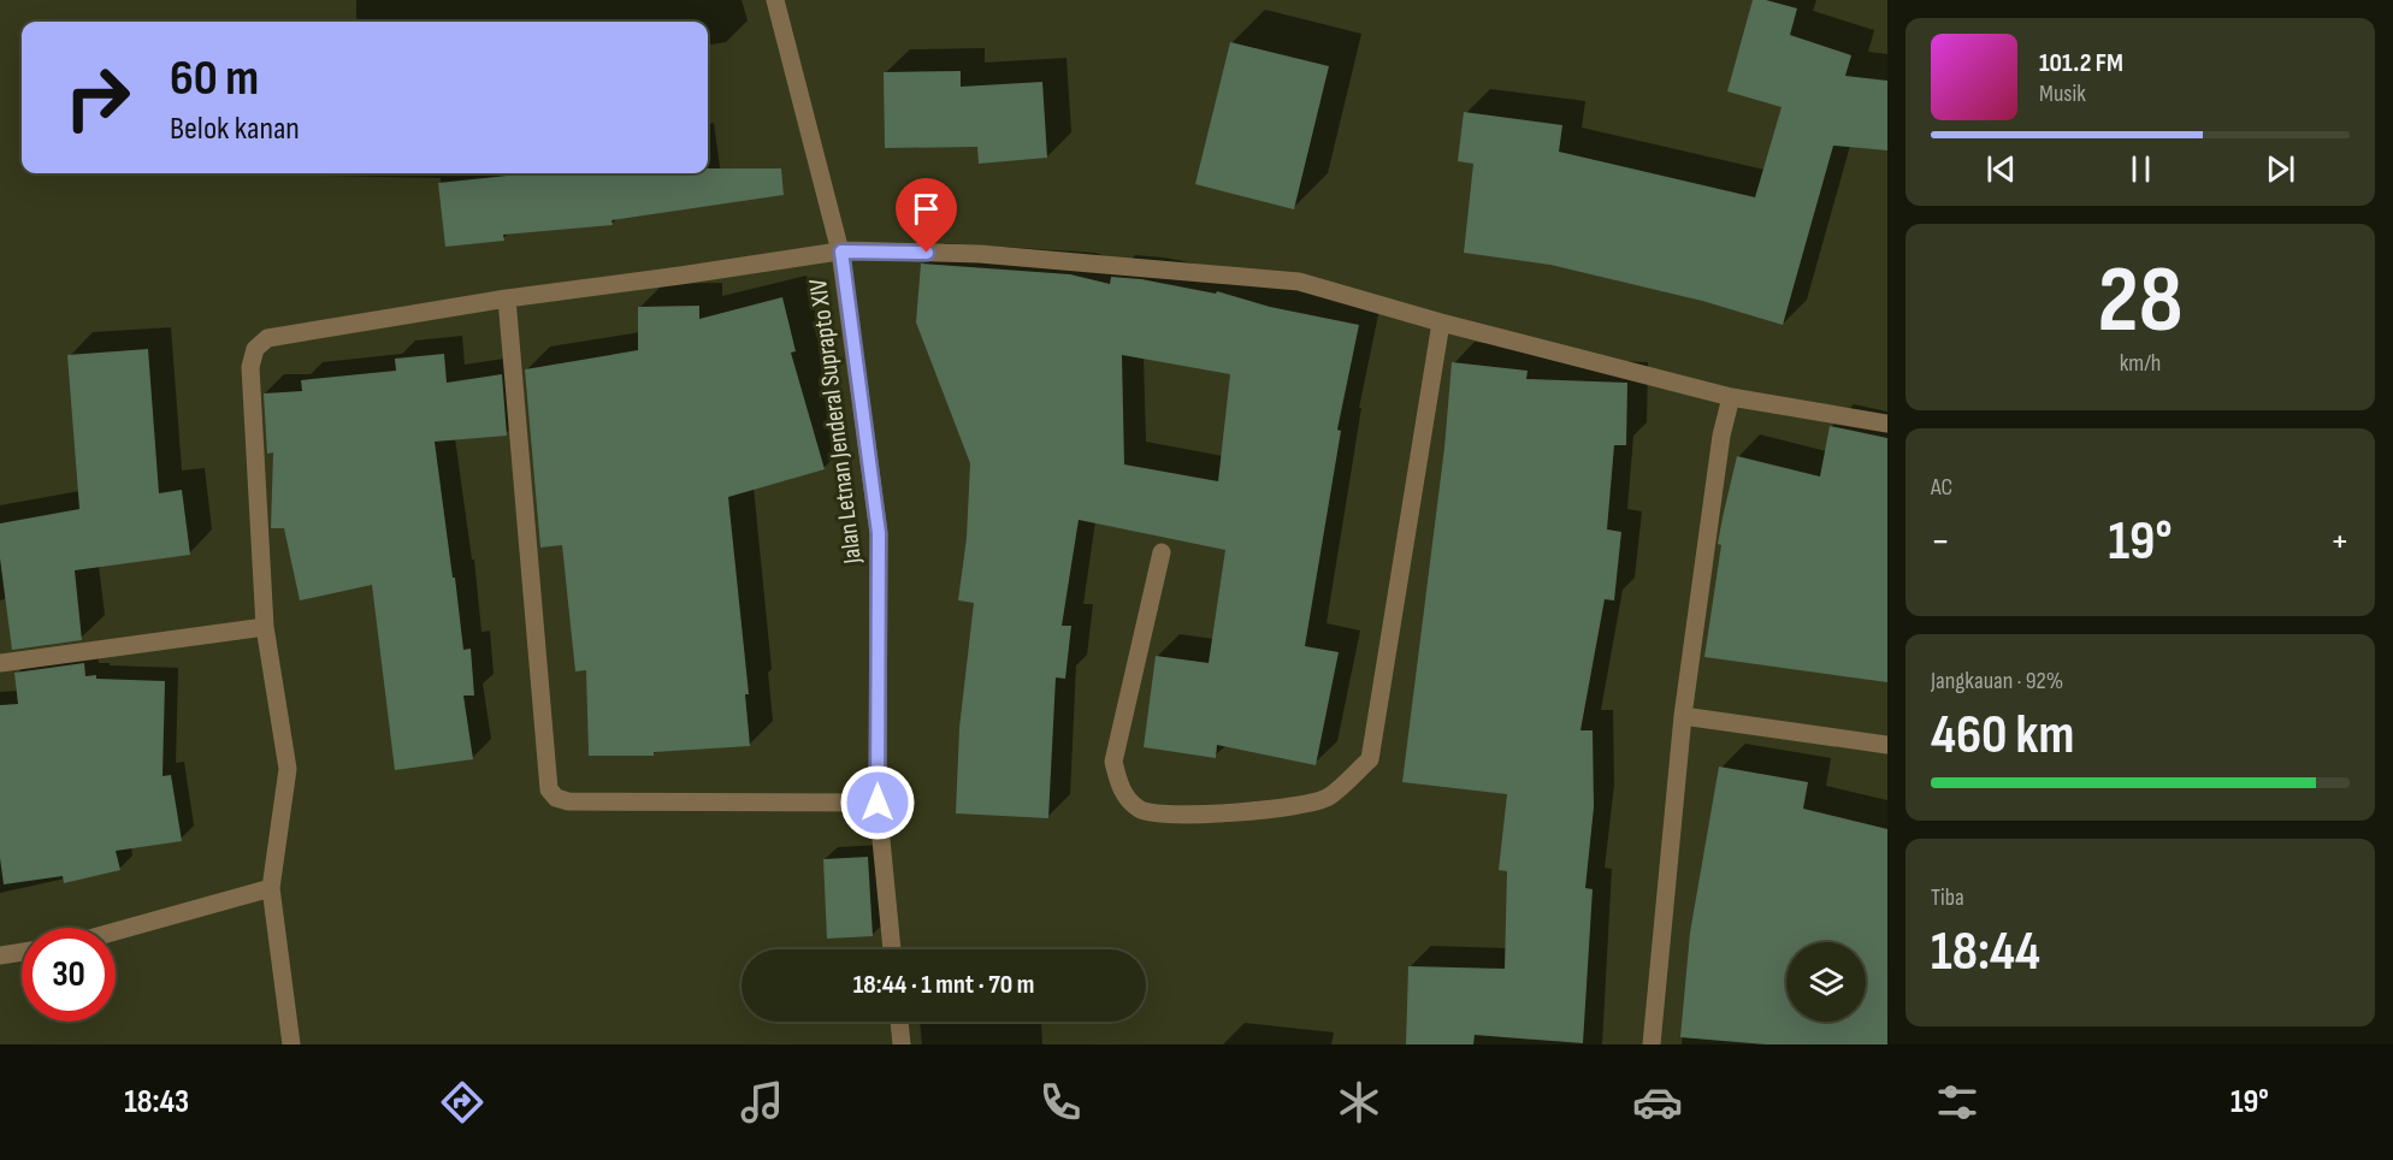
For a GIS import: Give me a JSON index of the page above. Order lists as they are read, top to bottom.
{
  "streets": {
    "street": ["Jalan Letnan Jenderal Suprapto XIV"]
  },
  "page": {
    "turn": ["60 m", "Belok kanan"],
    "song": ["101.2 FM", "Musik"],
    "tile": [
      ["28", "km/h"],
      "AC",
      ["Jangkauan · 92%", "460 km"],
      ["Tiba", "18:44"]
    ],
    "heat": ["−", "19°", "+"],
    "limit": "30",
    "trip": "18:44 · 1 mnt · 70 m",
    "tabs": ["18:43", "19°"]
  }
}
